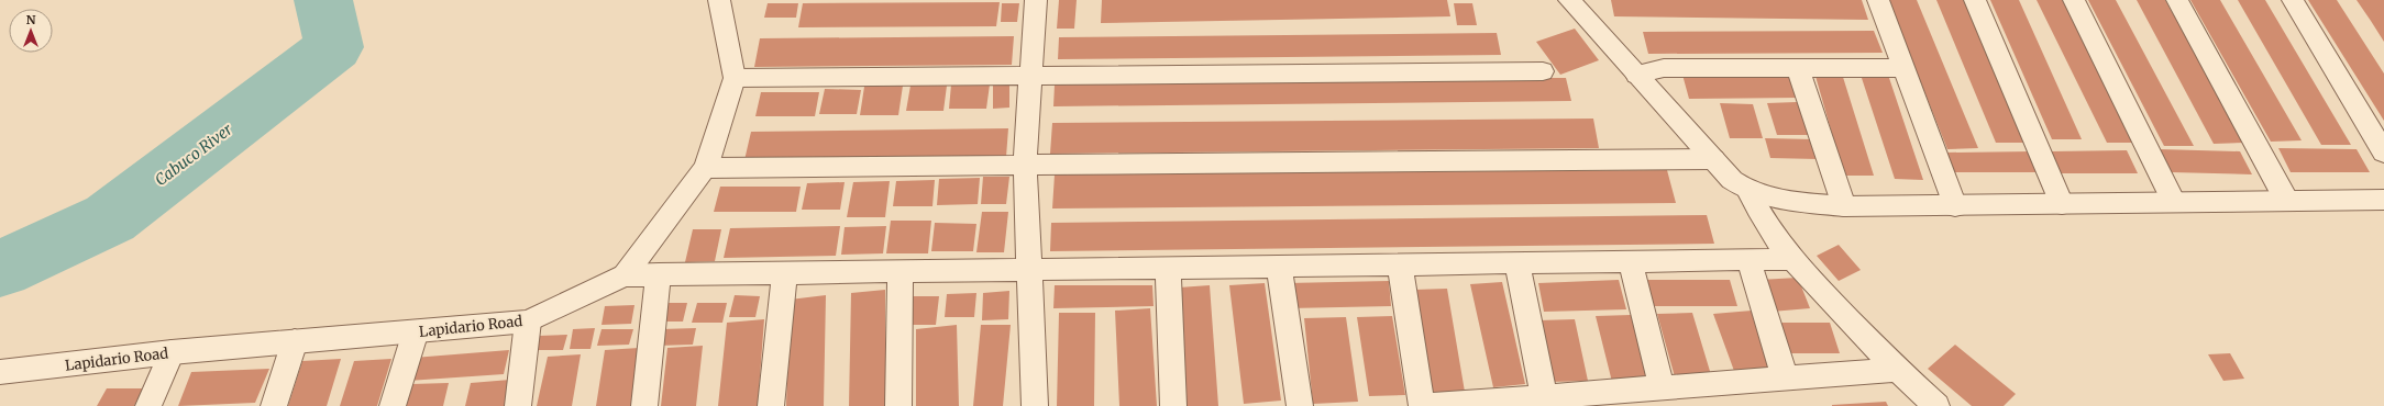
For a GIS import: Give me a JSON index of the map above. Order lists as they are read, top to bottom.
{
  "streets": {
    "street": ["Lapidario Road"]
  },
  "water": ["Cabuco River"],
  "north": "top"
}
